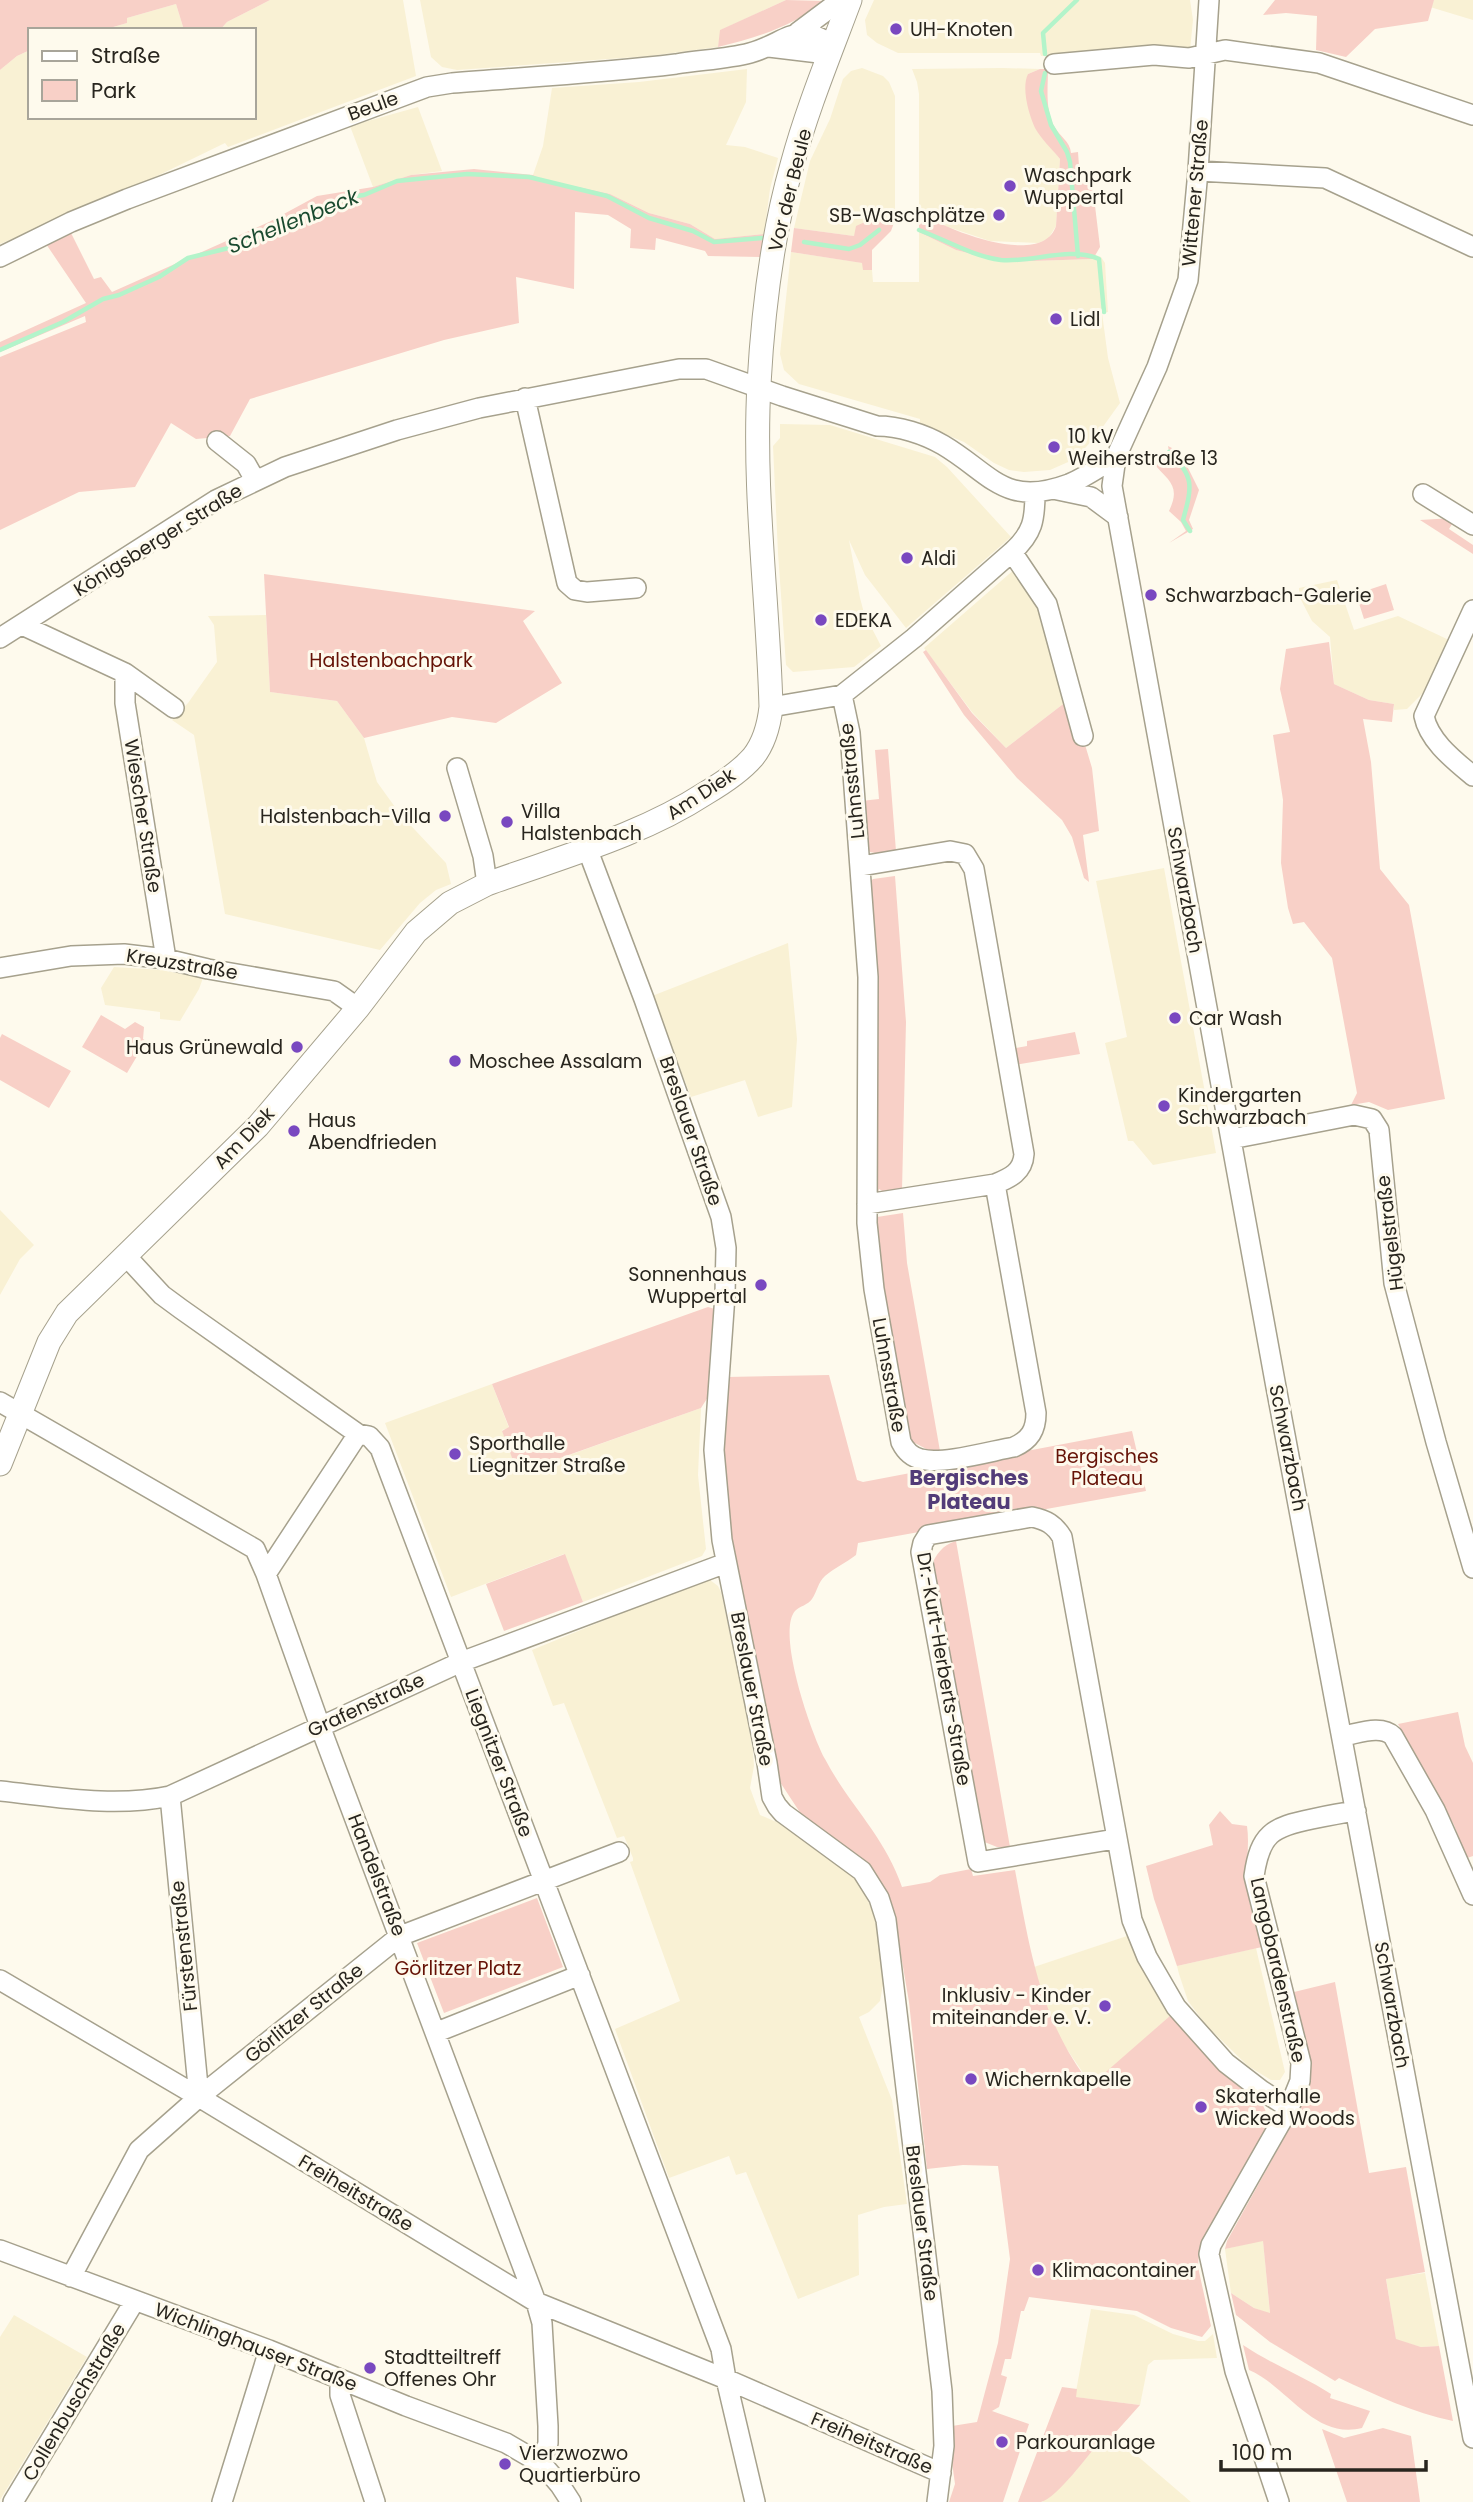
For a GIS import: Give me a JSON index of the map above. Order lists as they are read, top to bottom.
{
  "streets": {
    "main road": ["Vor der Beule", "Am Diek"],
    "street": [
      "Beule",
      "Wittener Straße",
      "Königsberger Straße",
      "Luhnsstraße",
      "Wiescher Straße",
      "Schwarzbach",
      "Kreuzstraße",
      "Breslauer Straße",
      "Hügelstraße",
      "Dr.-Kurt-Herberts-Straße",
      "Grafenstraße",
      "Liegnitzer Straße",
      "Handelstraße",
      "Fürstenstraße",
      "Langobardenstraße",
      "Görlitzer Straße",
      "Freiheitstraße",
      "Wichlinghauser Straße",
      "Collenbuschstraße"
    ]
  },
  "crossings": [
    ["Beule", "Vor der Beule"],
    ["Vor der Beule", "Königsberger Straße"],
    ["Vor der Beule", "Am Diek"],
    ["Wittener Straße", "Schwarzbach"],
    ["Königsberger Straße", "Am Diek"],
    ["Luhnsstraße", "Am Diek"],
    ["Am Diek", "Kreuzstraße"],
    ["Am Diek", "Breslauer Straße"],
    ["Am Diek", "Liegnitzer Straße"],
    ["Am Diek", "Handelstraße"],
    ["Wiescher Straße", "Kreuzstraße"],
    ["Schwarzbach", "Hügelstraße"],
    ["Schwarzbach", "Langobardenstraße"],
    ["Breslauer Straße", "Grafenstraße"],
    ["Breslauer Straße", "Freiheitstraße"],
    ["Dr.-Kurt-Herberts-Straße", "Langobardenstraße"],
    ["Grafenstraße", "Liegnitzer Straße"],
    ["Grafenstraße", "Handelstraße"],
    ["Grafenstraße", "Fürstenstraße"],
    ["Liegnitzer Straße", "Görlitzer Straße"],
    ["Liegnitzer Straße", "Freiheitstraße"],
    ["Handelstraße", "Görlitzer Straße"],
    ["Handelstraße", "Freiheitstraße"],
    ["Handelstraße", "Wichlinghauser Straße"],
    ["Fürstenstraße", "Görlitzer Straße"],
    ["Fürstenstraße", "Freiheitstraße"],
    ["Görlitzer Straße", "Freiheitstraße"],
    ["Görlitzer Straße", "Wichlinghauser Straße"],
    ["Wichlinghauser Straße", "Collenbuschstraße"]
  ],
  "districts": ["Bergisches Plateau"],
  "water": ["Schellenbeck"],
  "parks": ["Halstenbachpark", "Bergisches Plateau", "Görlitzer Platz"],
  "places": [
    "UH-Knoten",
    "Waschpark Wuppertal",
    "SB-Waschplätze",
    "Lidl",
    "10 kV Weiherstraße 13",
    "Aldi",
    "Schwarzbach-Galerie",
    "EDEKA",
    "Halstenbach-Villa",
    "Villa Halstenbach",
    "Car Wash",
    "Haus Grünewald",
    "Moschee Assalam",
    "Kindergarten Schwarzbach",
    "Haus Abendfrieden",
    "Sonnenhaus Wuppertal",
    "Sporthalle Liegnitzer Straße",
    "Inklusiv - Kinder miteinander e. V.",
    "Wichernkapelle",
    "Skaterhalle Wicked Woods",
    "Klimacontainer",
    "Stadtteiltreff Offenes Ohr",
    "Parkouranlage",
    "Vierzwozwo Quartierbüro"
  ],
  "legend": ["Straße", "Park"],
  "scale_bar": "100 m"
}
